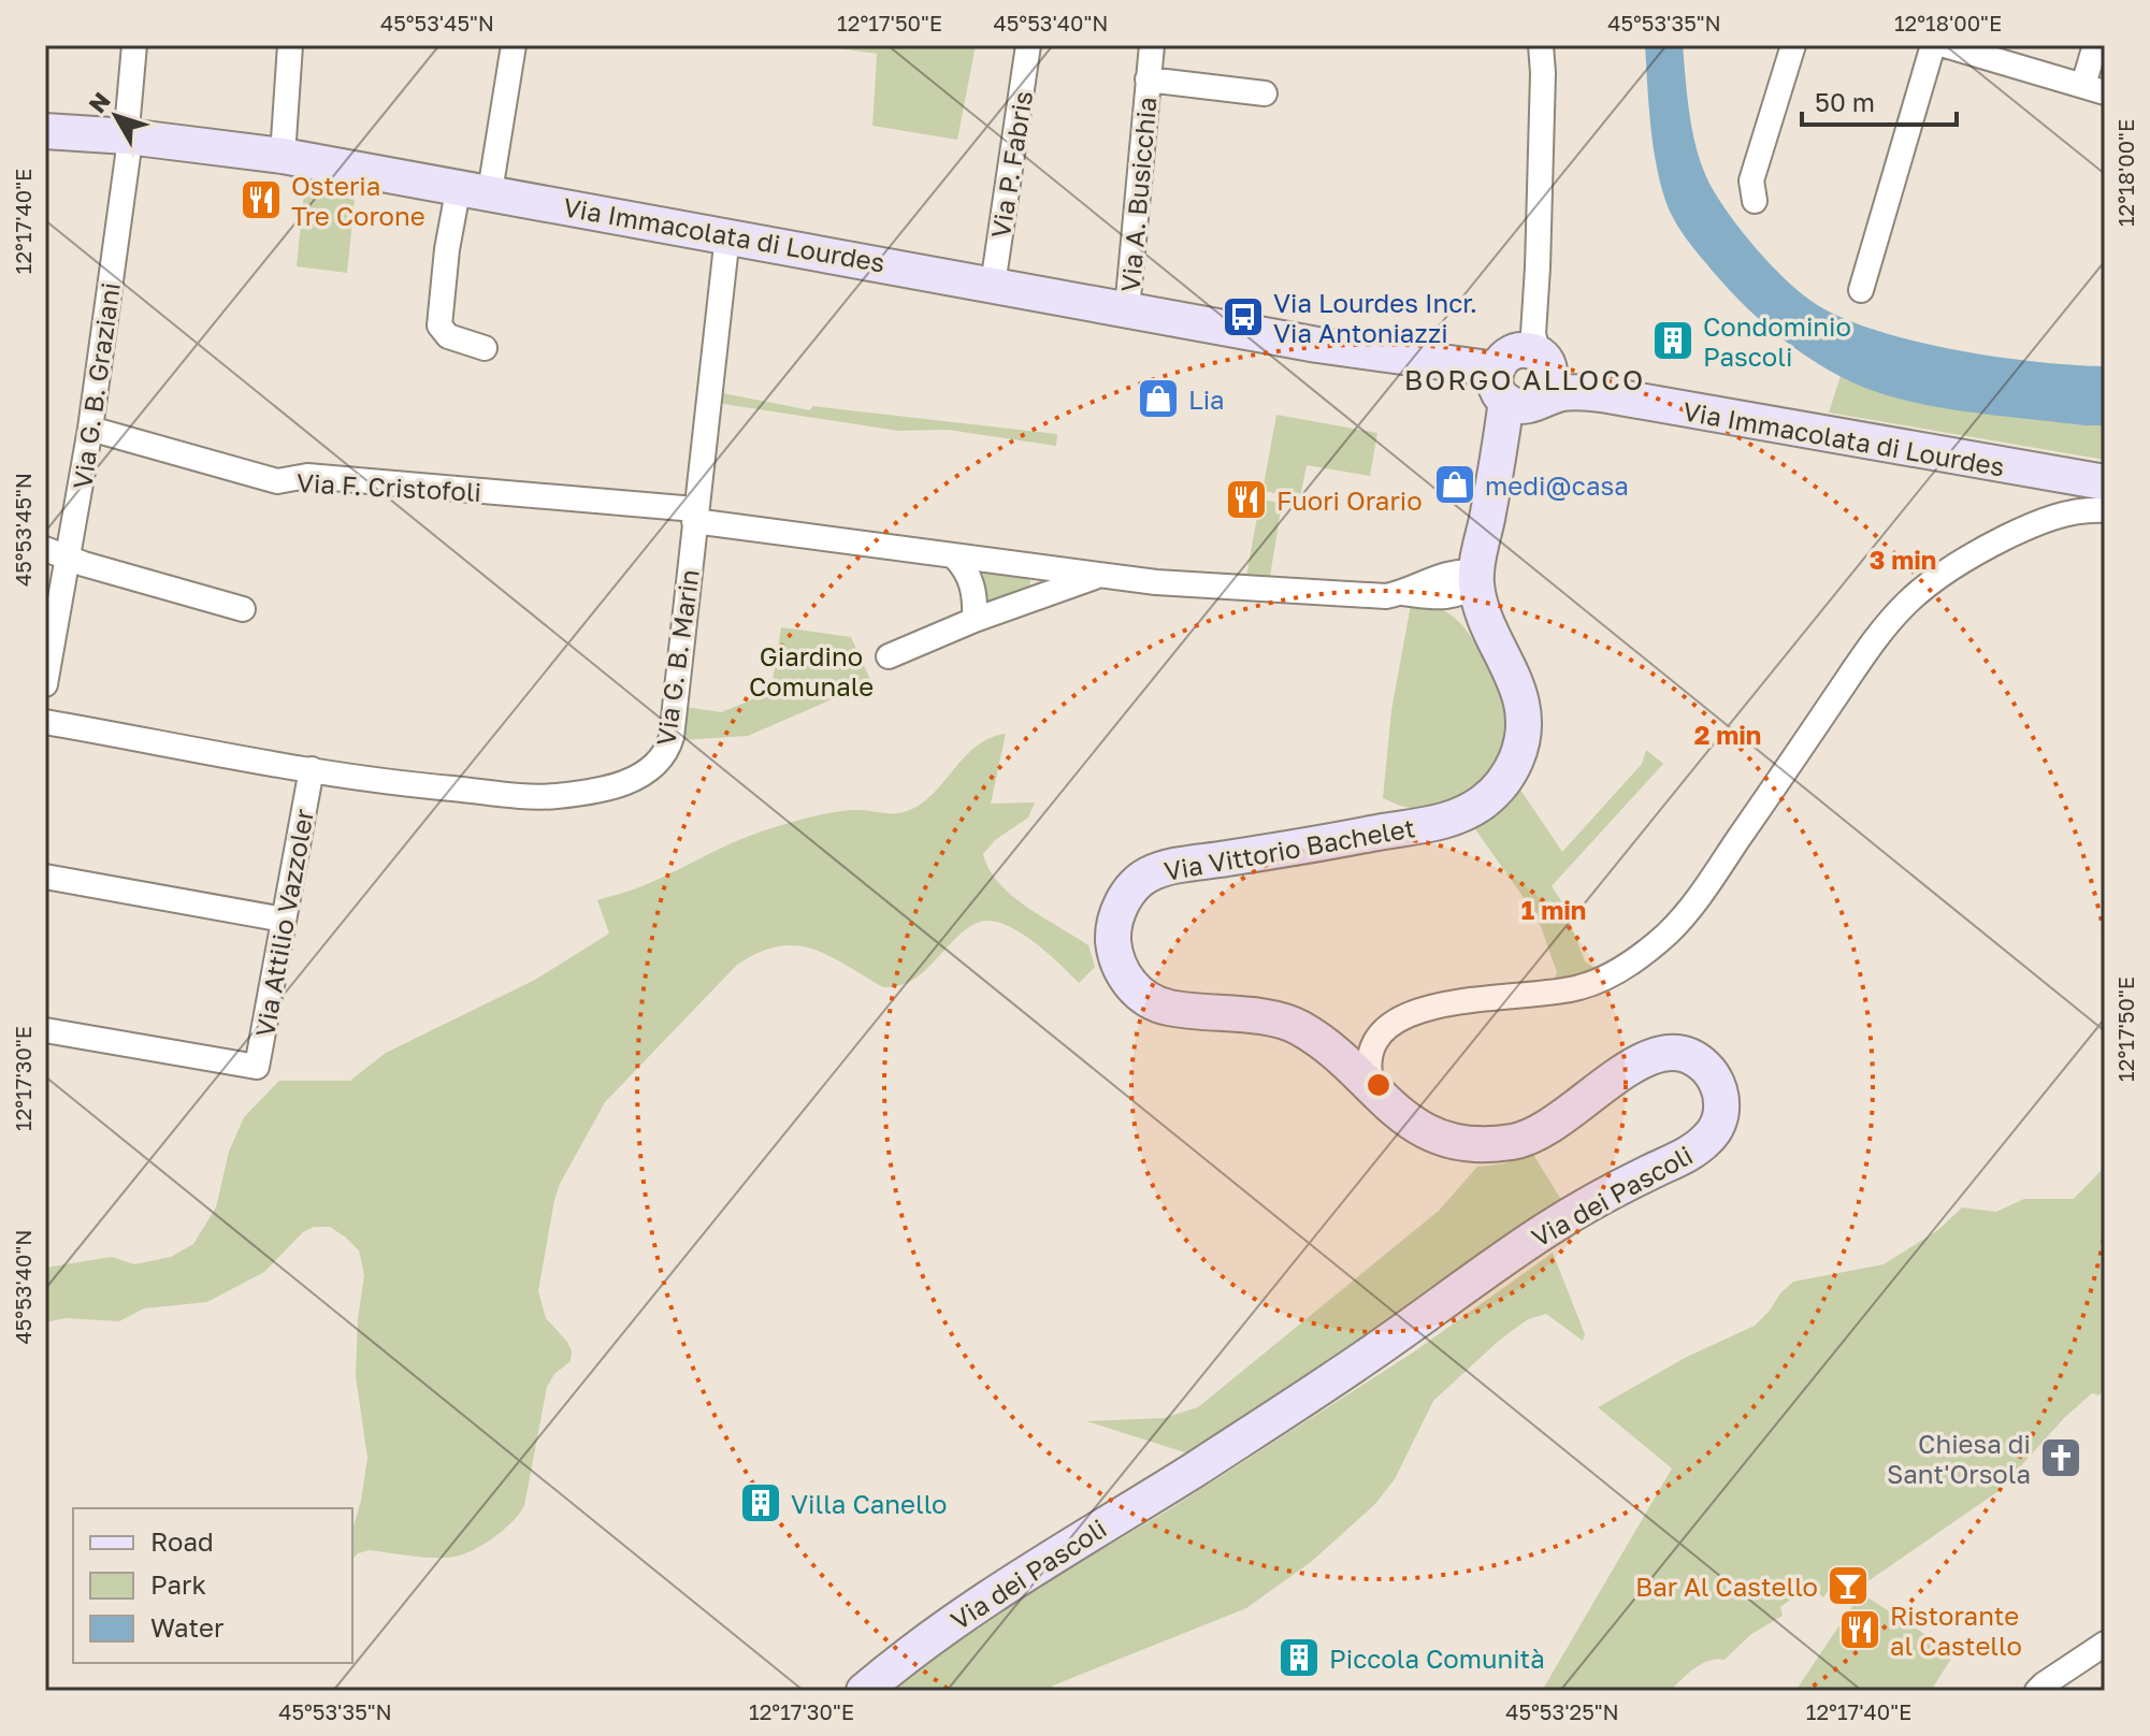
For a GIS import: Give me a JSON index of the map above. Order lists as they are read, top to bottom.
{
  "streets": {
    "street": [
      "Via P. Fabris",
      "Via A. Busicchia",
      "Via Immacolata di Lourdes",
      "Via G. B. Graziani",
      "Via F. Cristofoli",
      "Via G. B. Marin",
      "Via Vittorio Bachelet",
      "Via Attilio Vazzoler",
      "Via dei Pascoli"
    ]
  },
  "crossings": [
    ["Via P. Fabris", "Via Immacolata di Lourdes"],
    ["Via A. Busicchia", "Via Immacolata di Lourdes"],
    ["Via Immacolata di Lourdes", "Via G. B. Graziani"],
    ["Via Immacolata di Lourdes", "Via G. B. Marin"],
    ["Via Immacolata di Lourdes", "Via Vittorio Bachelet"],
    ["Via G. B. Graziani", "Via F. Cristofoli"],
    ["Via F. Cristofoli", "Via G. B. Marin"],
    ["Via G. B. Marin", "Via Attilio Vazzoler"],
    ["Via Vittorio Bachelet", "Via dei Pascoli"]
  ],
  "districts": ["BORGO ALLOCO"],
  "parks": ["Giardino Comunale"],
  "places": {
    "restaurant": ["Osteria Tre Corone", "Fuori Orario", "Ristorante al Castello"],
    "bus stop": ["Via Lourdes Incr. Via Antoniazzi"],
    "building": ["Condominio Pascoli", "Villa Canello", "Piccola Comunità"],
    "shop": ["Lia", "medi@casa"],
    "church": ["Chiesa di Sant'Orsola"],
    "bar": ["Bar Al Castello"]
  },
  "legend": ["Road", "Park", "Water"],
  "scale_bar": "50 m",
  "north": "top left",
  "coordinates": [
    "45°53'45\"N",
    "12°17'50\"E",
    "45°53'40\"N",
    "45°53'35\"N",
    "12°18'00\"E",
    "12°17'40\"E",
    "12°17'30\"E",
    "45°53'25\"N"
  ],
  "rings": ["3 min", "2 min", "1 min"]
}
